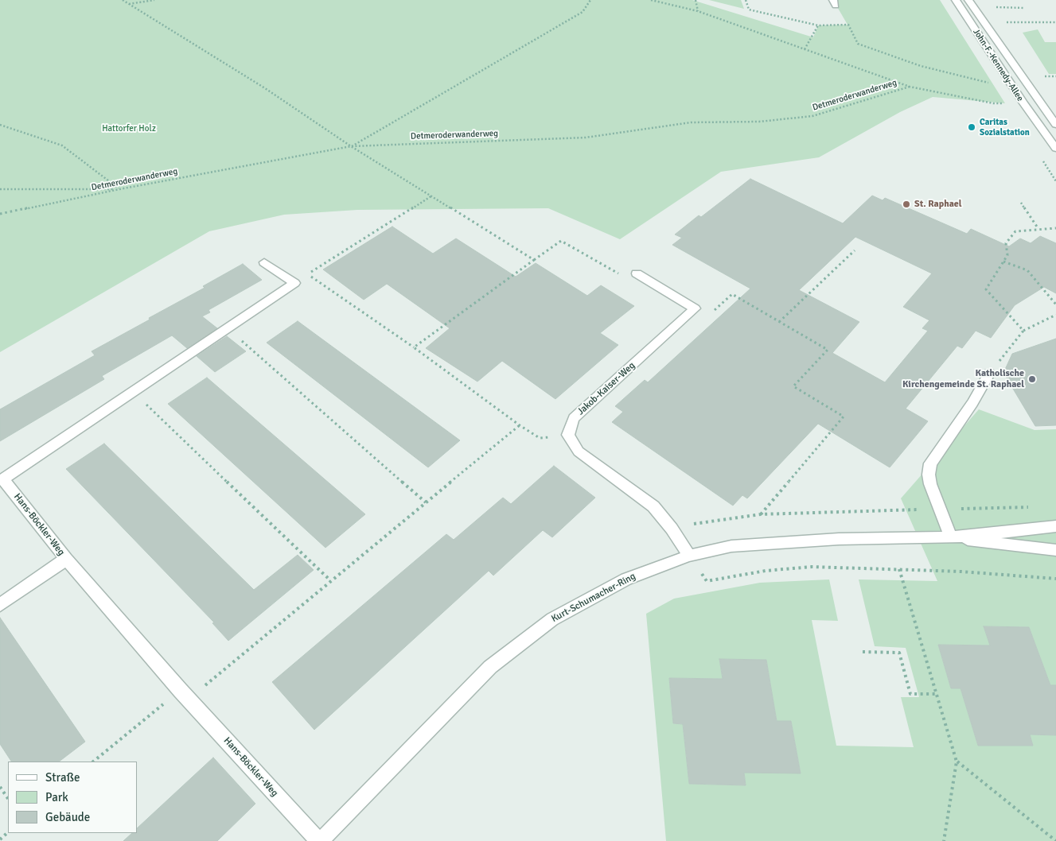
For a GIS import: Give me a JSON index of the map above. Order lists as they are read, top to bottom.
{
  "streets": {
    "street": [
      "John-F.-Kennedy-Allee",
      "Jakob-Kaiser-Weg",
      "Hans-Böckler-Weg",
      "Kurt-Schumacher-Ring"
    ],
    "path": ["Detmeroderwanderweg"]
  },
  "crossings": [
    ["Hans-Böckler-Weg", "Kurt-Schumacher-Ring"]
  ],
  "parks": ["Hattorfer Holz"],
  "places": ["Caritas Sozialstation", "St. Raphael", "Katholische Kirchengemeinde St. Raphael"],
  "legend": ["Straße", "Park", "Gebäude"]
}
